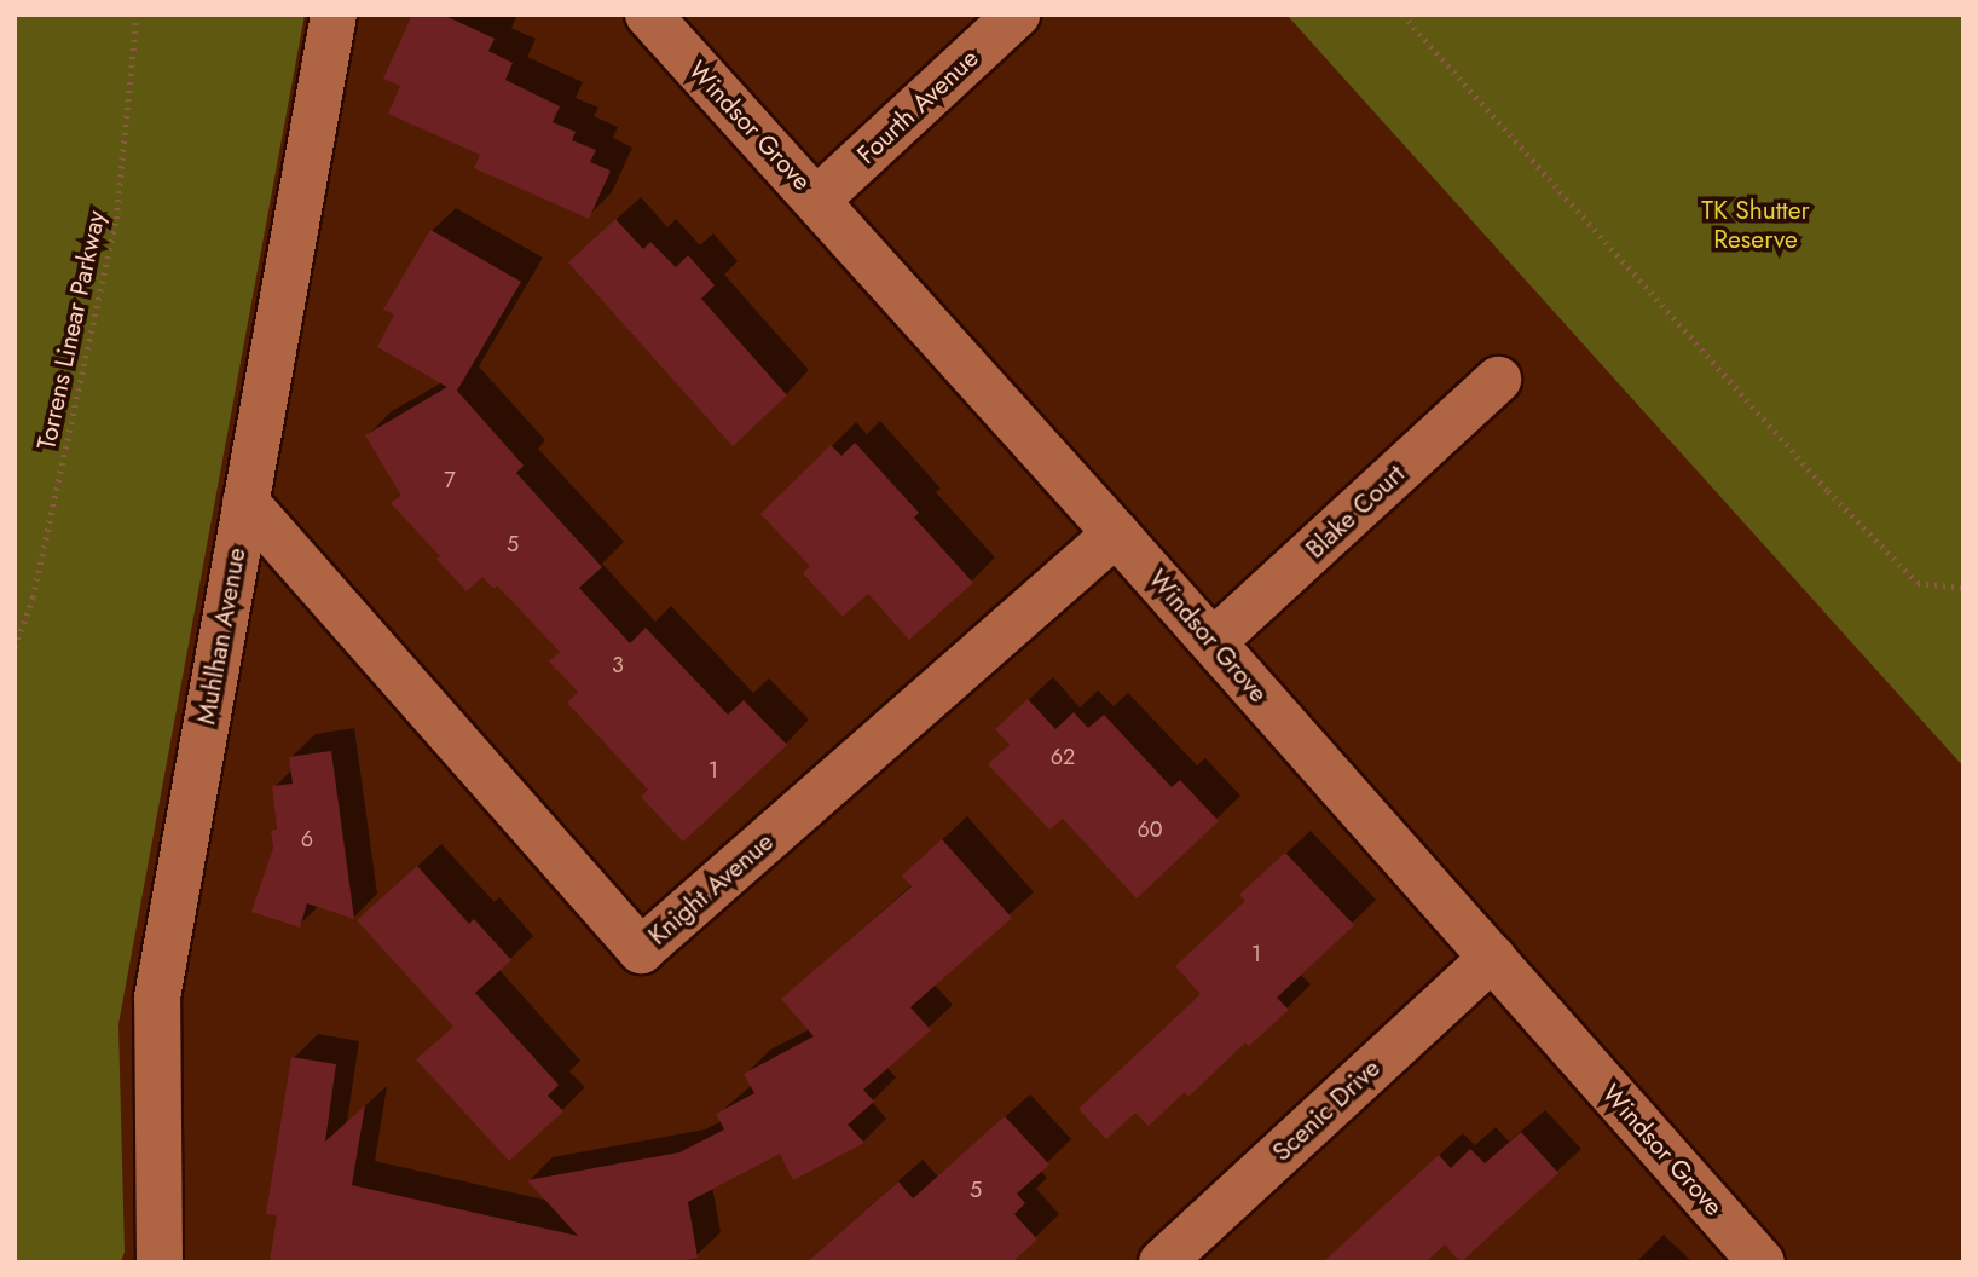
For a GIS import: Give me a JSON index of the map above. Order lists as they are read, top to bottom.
{
  "streets": {
    "street": [
      "Fourth Avenue",
      "Windsor Grove",
      "Blake Court",
      "Muhlhan Avenue",
      "Knight Avenue",
      "Scenic Drive"
    ],
    "path": ["Torrens Linear Parkway"]
  },
  "crossings": [
    ["Fourth Avenue", "Windsor Grove"],
    ["Windsor Grove", "Blake Court"],
    ["Windsor Grove", "Knight Avenue"],
    ["Windsor Grove", "Scenic Drive"],
    ["Muhlhan Avenue", "Knight Avenue"]
  ],
  "parks": ["TK Shutter Reserve"],
  "house_numbers": [
    "7",
    "5",
    "3",
    "62",
    "1",
    "60",
    "6",
    "1",
    "5"
  ]
}
